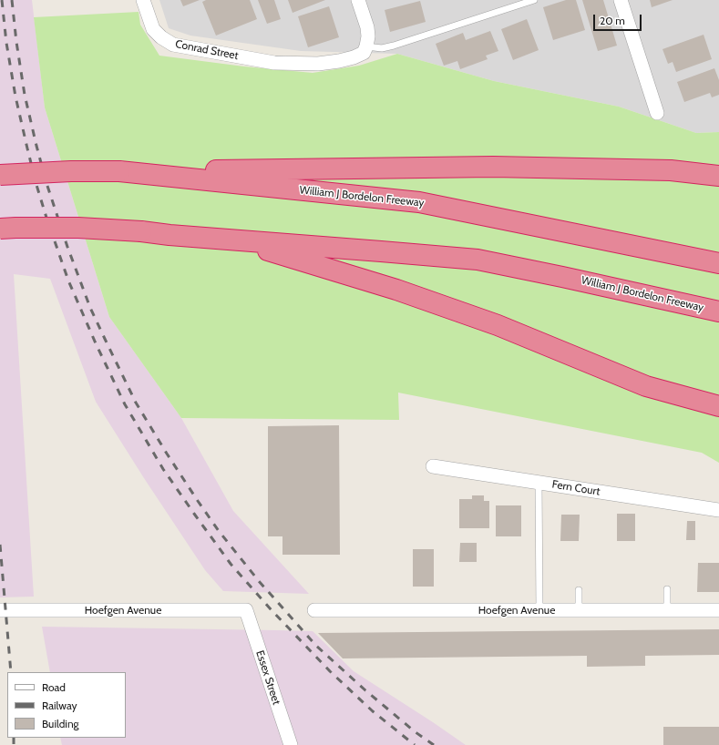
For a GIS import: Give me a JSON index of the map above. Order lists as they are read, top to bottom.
{
  "streets": {
    "highway": ["William J Bordelon Freeway"],
    "street": [
      "Conrad Street",
      "Fern Court",
      "Hoefgen Avenue",
      "Essex Street"
    ]
  },
  "crossings": [
    ["Hoefgen Avenue", "Essex Street"]
  ],
  "legend": ["Road", "Railway", "Building"],
  "scale_bar": "20 m"
}
